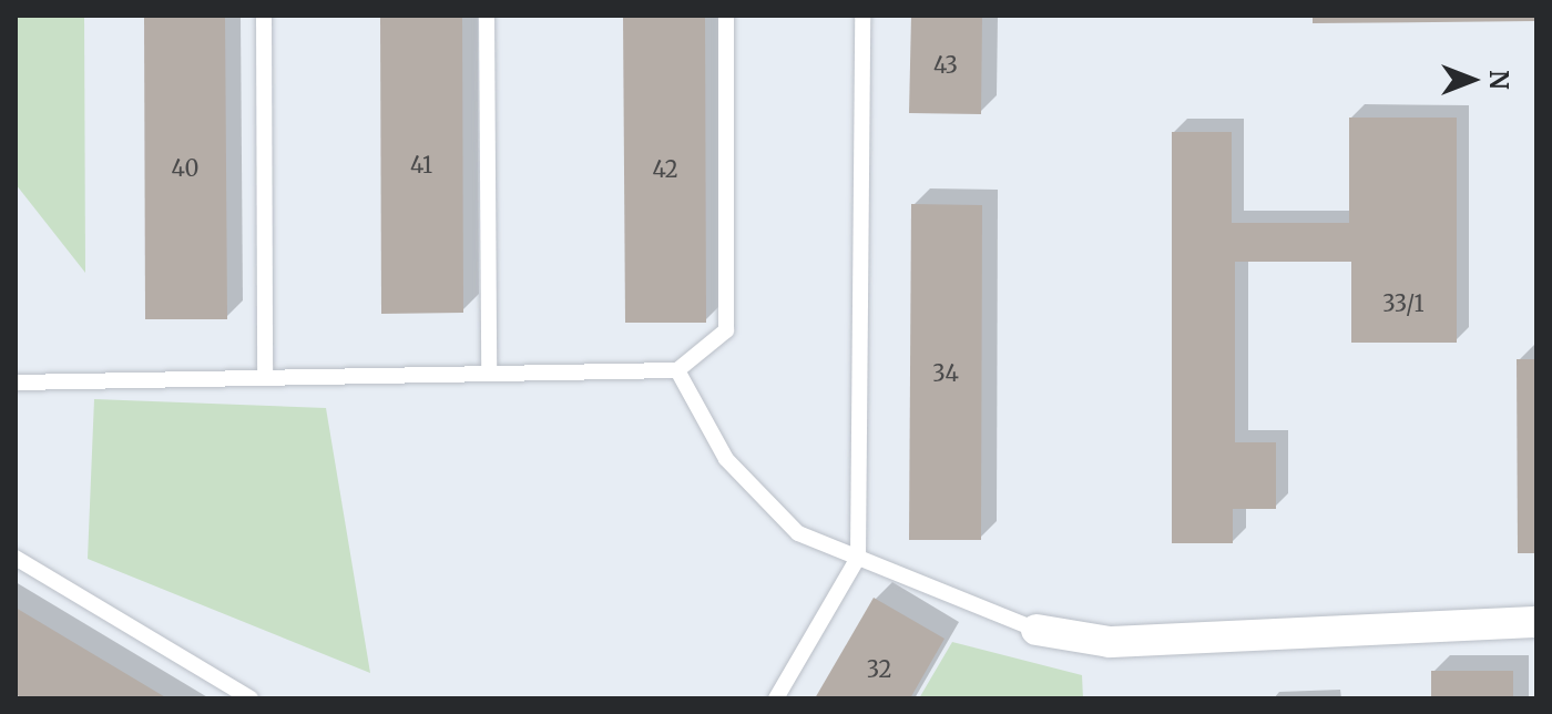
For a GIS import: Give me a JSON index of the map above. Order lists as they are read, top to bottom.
{
  "house_numbers": [
    "43",
    "41",
    "40",
    "42",
    "33/1",
    "34",
    "32"
  ],
  "north": "right"
}
